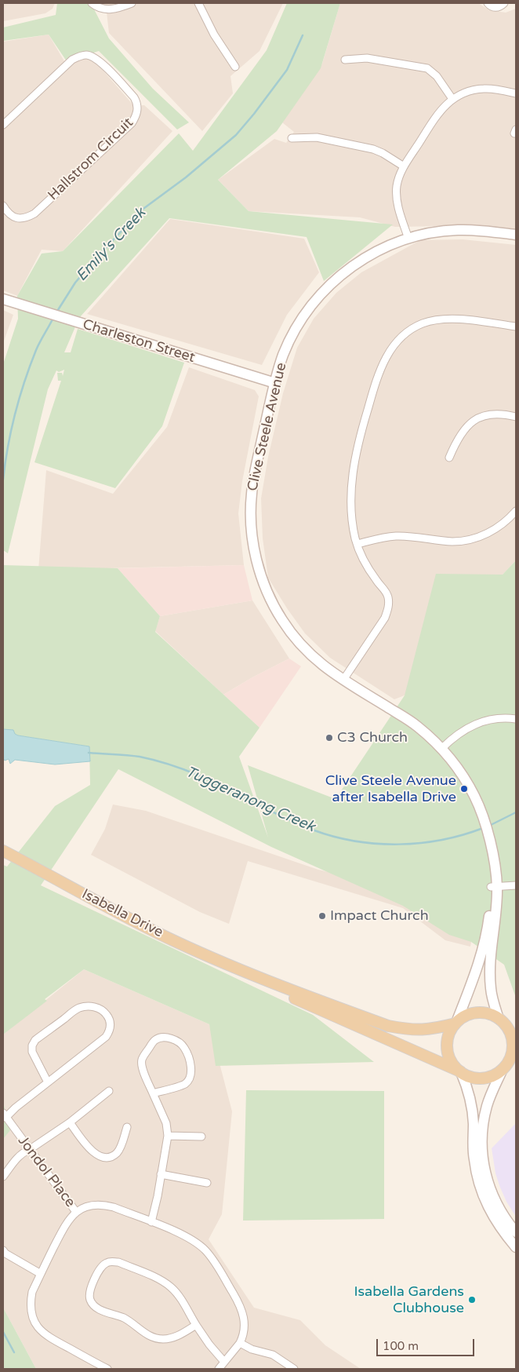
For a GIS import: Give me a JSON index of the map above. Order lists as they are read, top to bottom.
{
  "streets": {
    "main road": ["Isabella Drive"],
    "street": [
      "Hallstrom Circuit",
      "Charleston Street",
      "Clive Steele Avenue",
      "Jondol Place"
    ]
  },
  "crossings": [
    ["Charleston Street", "Clive Steele Avenue"],
    ["Clive Steele Avenue", "Isabella Drive"]
  ],
  "water": ["Emily's Creek", "Tuggeranong Creek"],
  "places": [
    "C3 Church",
    "Clive Steele Avenue after Isabella Drive",
    "Impact Church",
    "Isabella Gardens Clubhouse"
  ],
  "scale_bar": "100 m"
}
